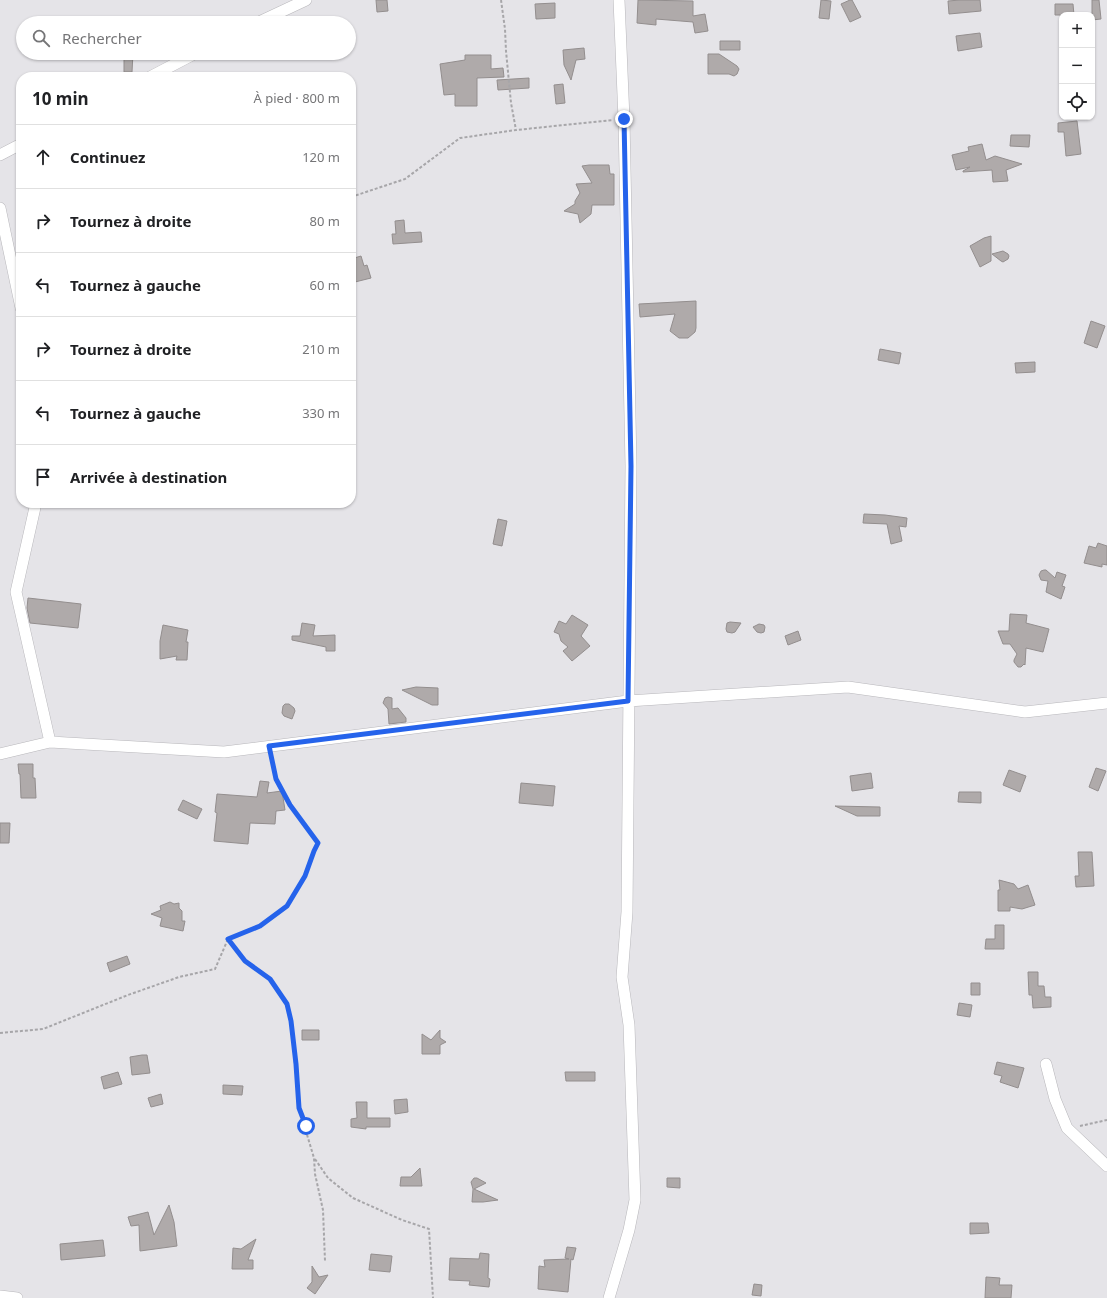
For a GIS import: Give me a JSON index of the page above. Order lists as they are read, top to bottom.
{
  "page": {
    "map_buttons": ["+", "−"],
    "search": "Rechercher",
    "heading": ["10 min", "À pied · 800 m"],
    "list": [
      ["Continuez", "120 m"],
      ["Tournez à droite", "80 m"],
      ["Tournez à gauche", "60 m"],
      ["Tournez à droite", "210 m"],
      ["Tournez à gauche", "330 m"],
      "Arrivée à destination"
    ]
  }
}
